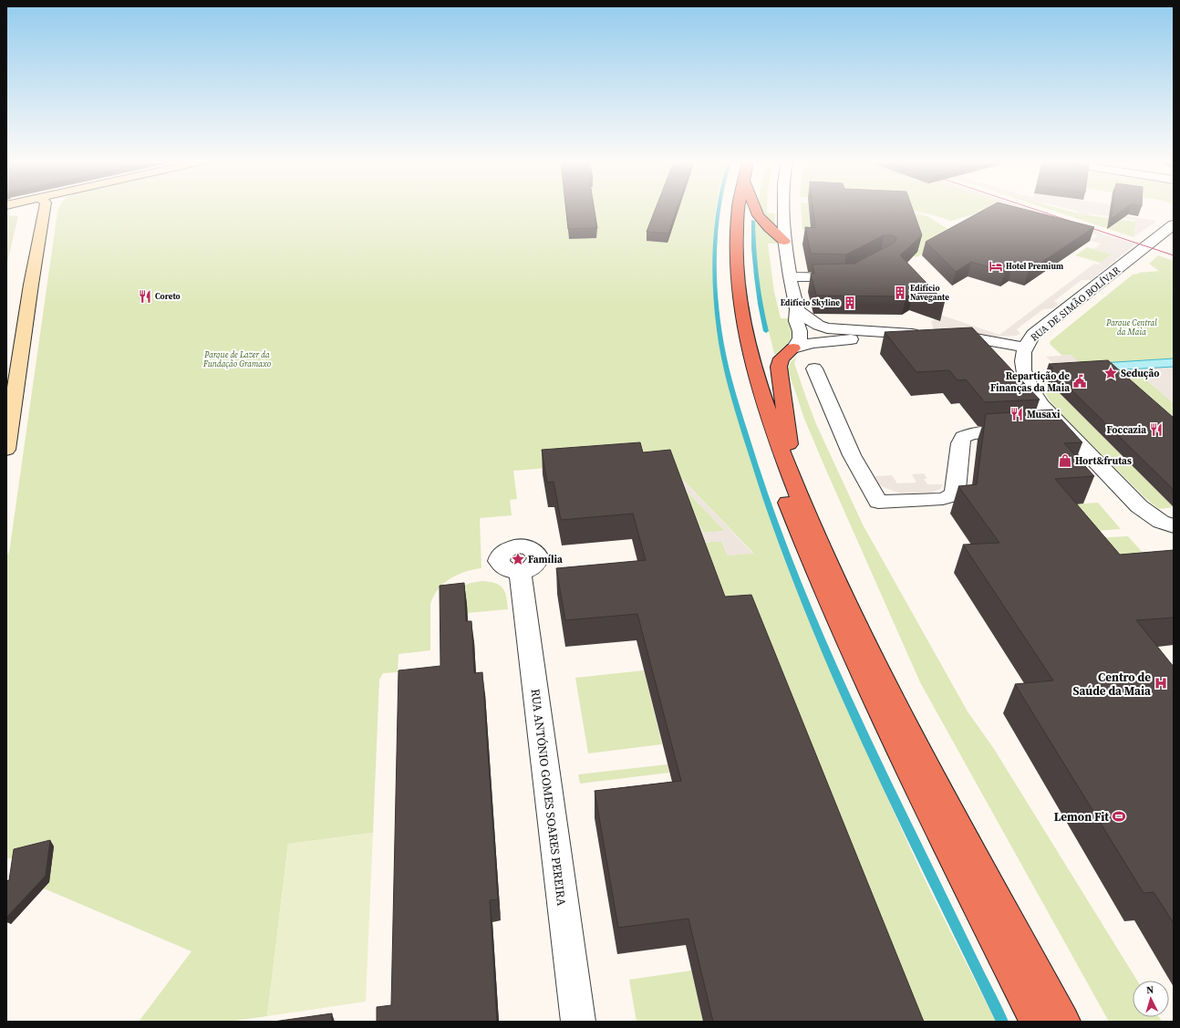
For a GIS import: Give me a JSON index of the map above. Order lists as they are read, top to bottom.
{
  "streets": {
    "street": ["RUA DE SIMÃO BOLÍVAR", "RUA ANTÓNIO GOMES SOARES PEREIRA"]
  },
  "parks": ["Parque Central da Maia", "Parque de Lazer da Fundação Gramaxo"],
  "places": {
    "hotel": ["Hotel Premium"],
    "building": ["Edifício Navegante", "Edifício Skyline"],
    "restaurant": ["Coreto", "Musaxi", "Foccazia"],
    "place": ["Sedução", "Família"],
    "public building": ["Repartição de Finanças da Maia"],
    "shop": ["Hort&frutas"],
    "hospital": ["Centro de Saúde da Maia"],
    "sports": ["Lemon Fit"]
  },
  "north": "top"
}
